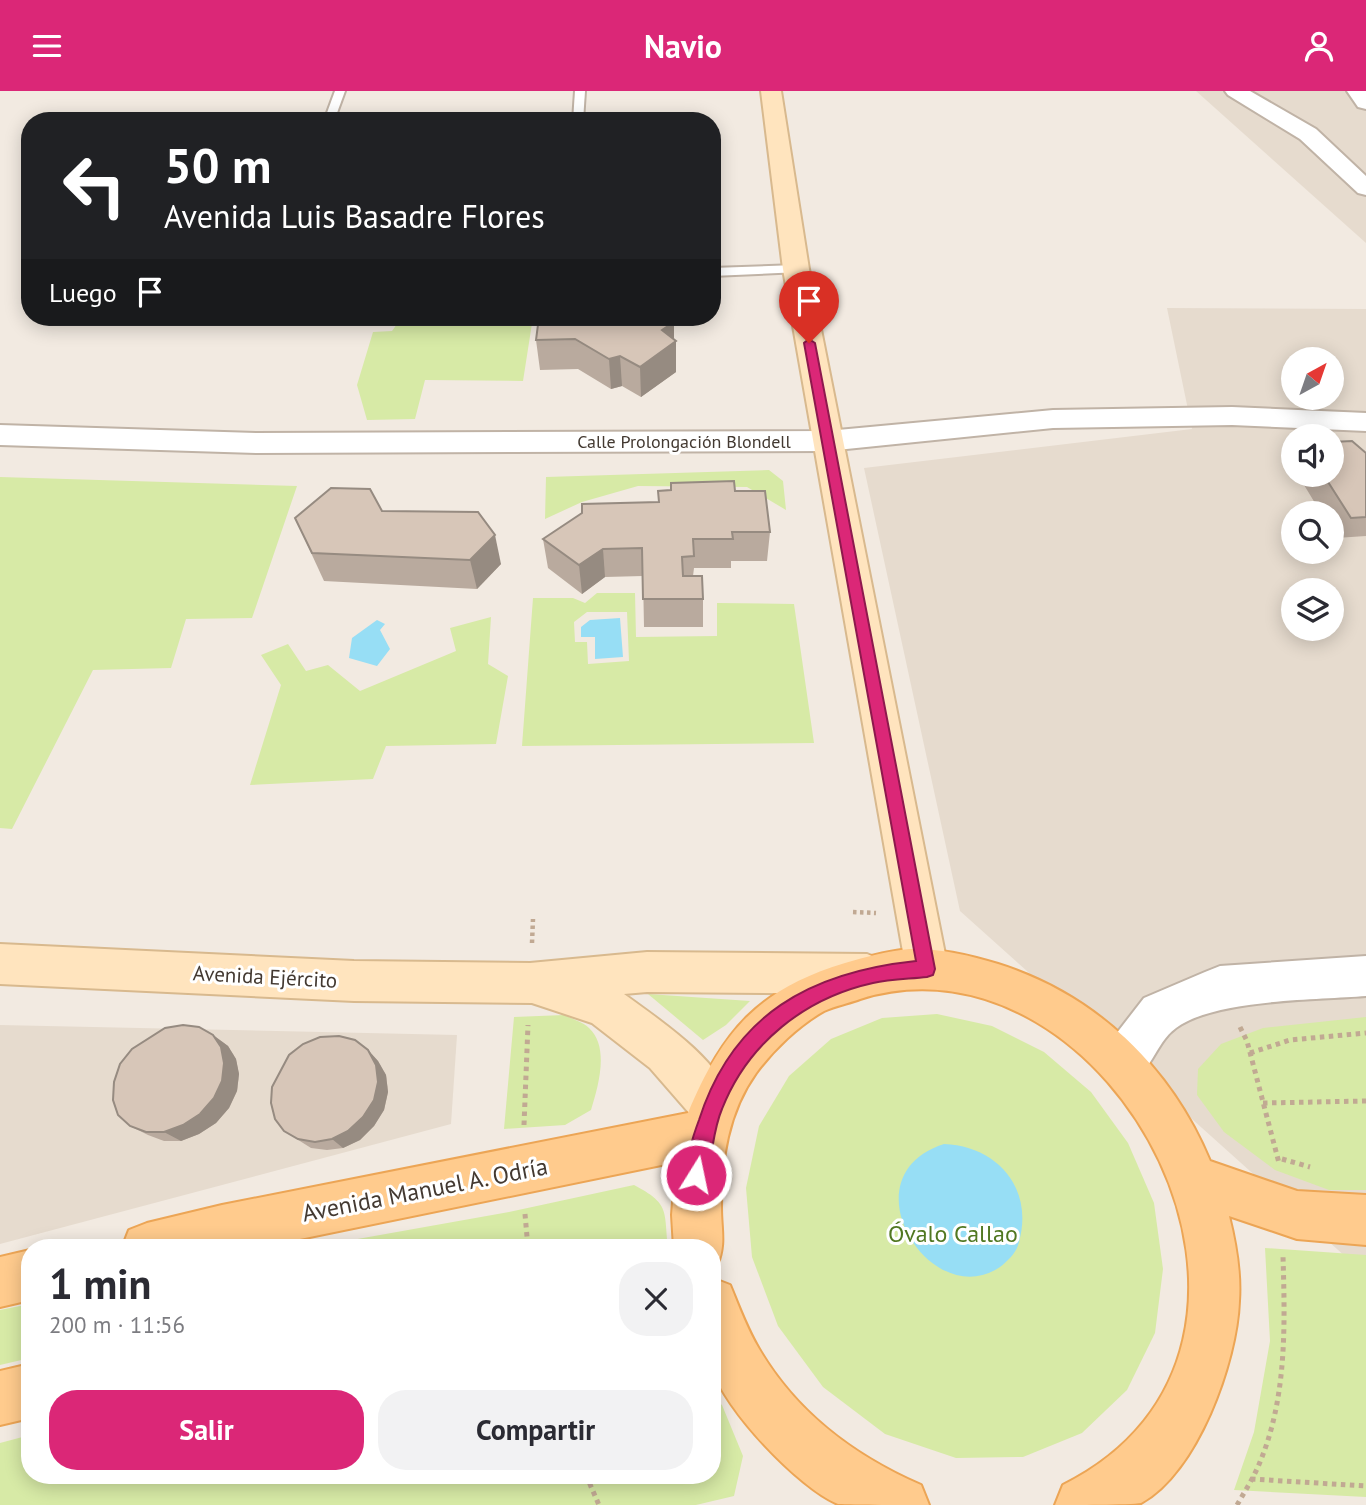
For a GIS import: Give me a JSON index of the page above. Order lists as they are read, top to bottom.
{
  "streets": {
    "main road": ["Avenida Manuel A. Odría"],
    "street": ["Calle Prolongación Blondell", "Avenida Ejército"]
  },
  "crossings": [
    ["Avenida Ejército", "Avenida Manuel A. Odría"]
  ],
  "parks": ["Óvalo Callao"],
  "north": "top right",
  "page": {
    "header": "Navio",
    "turn": ["50 m", "Avenida Luis Basadre Flores"],
    "then": "Luego",
    "heading": ["1 min", "200 m · 11:56"],
    "buttons": ["Salir", "Compartir"]
  }
}
